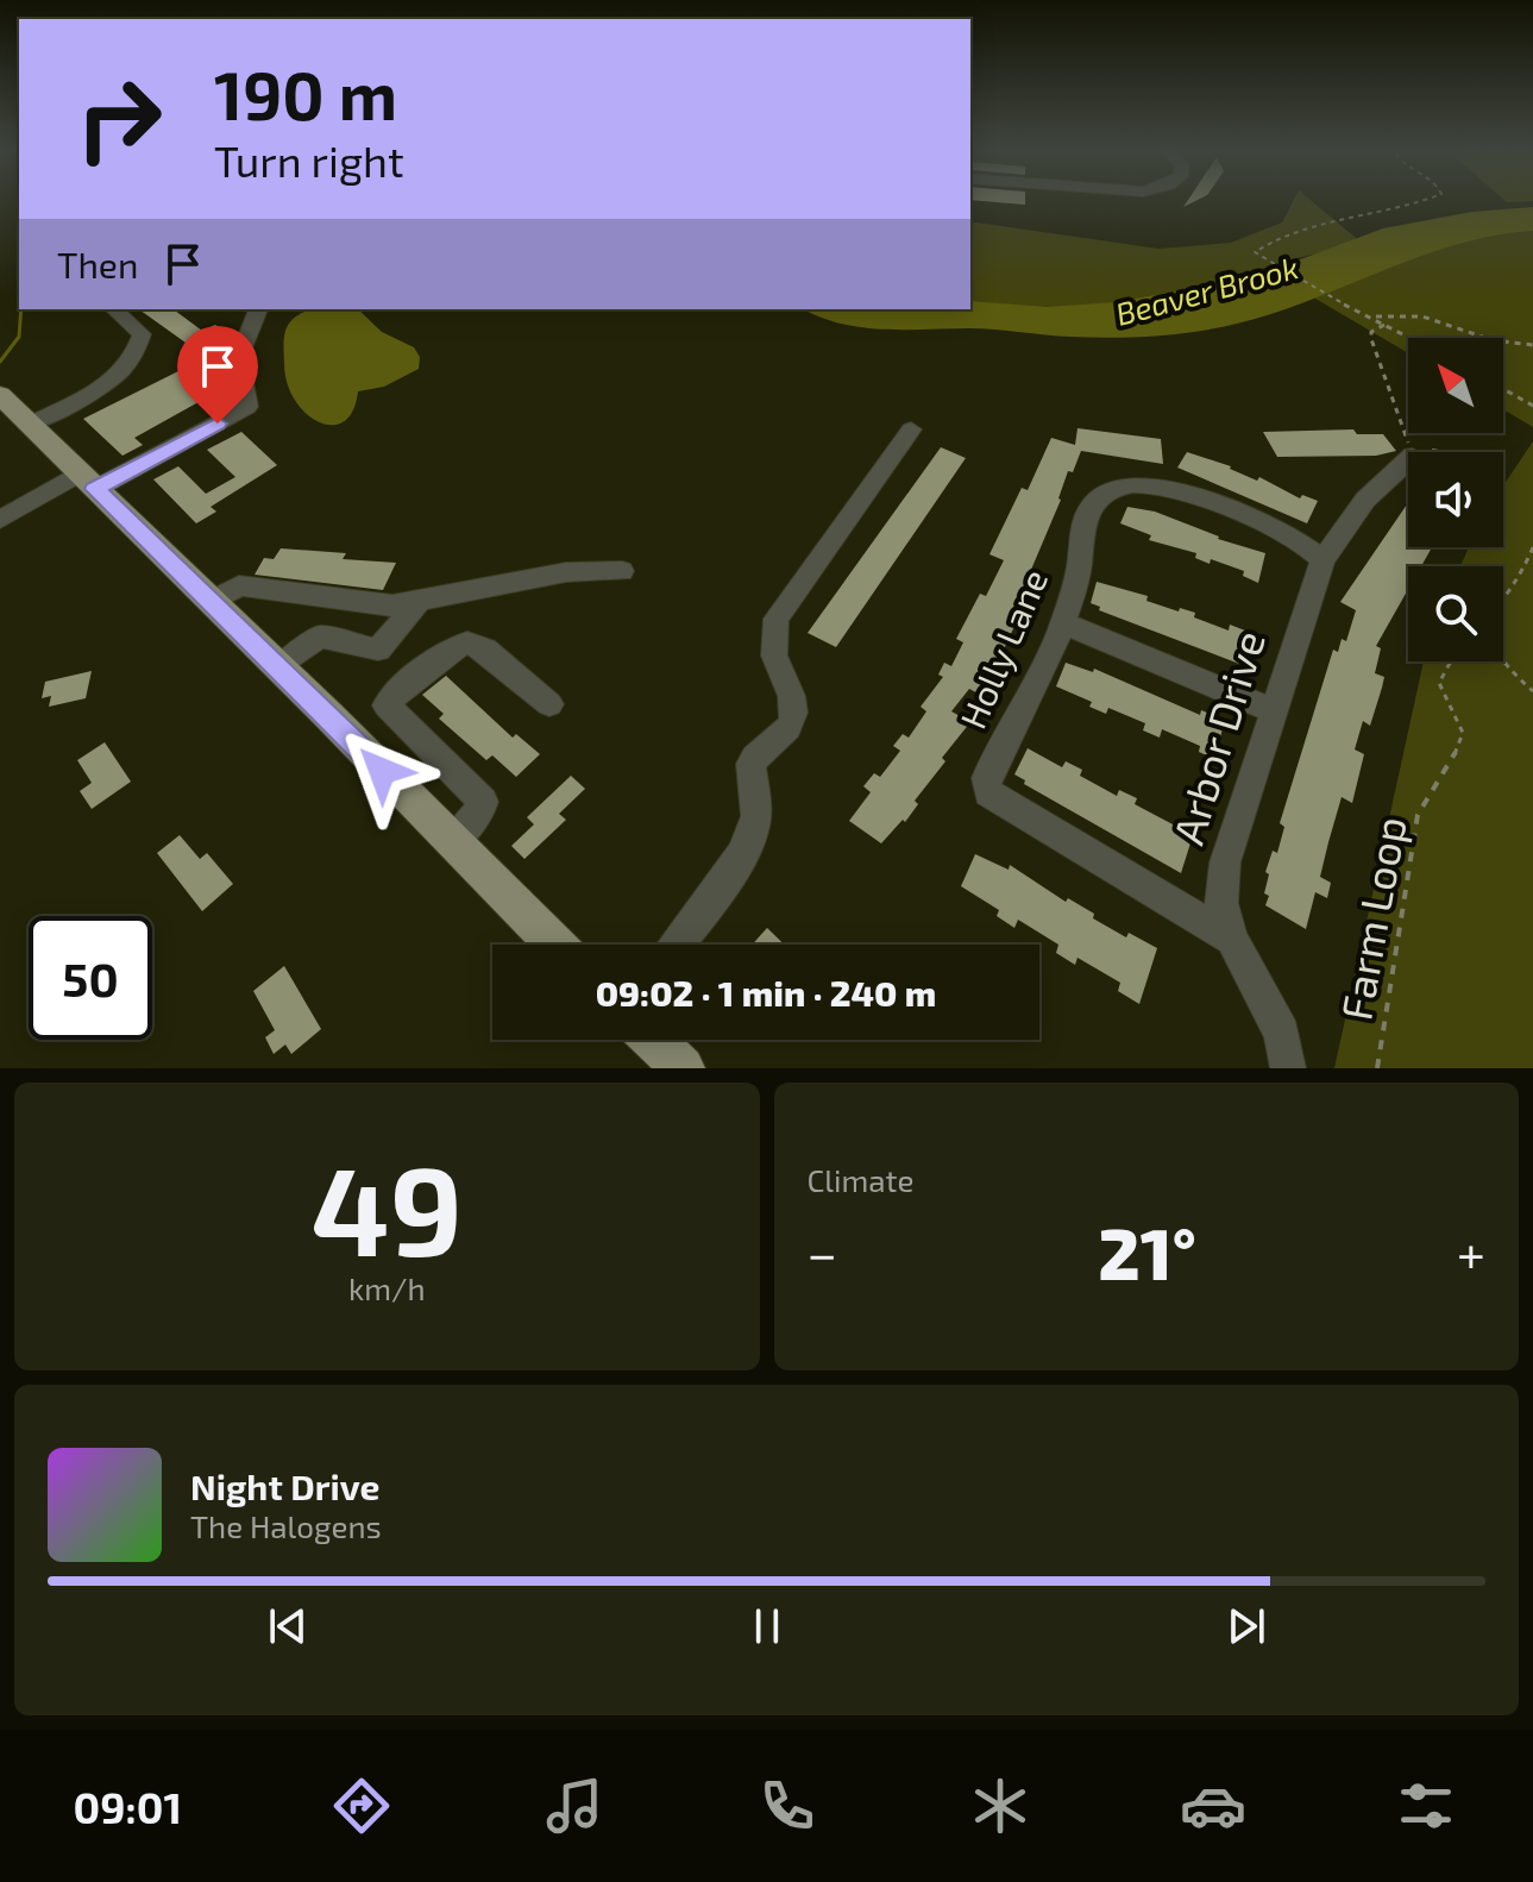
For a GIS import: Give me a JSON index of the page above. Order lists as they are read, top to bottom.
{
  "streets": {
    "street": ["Holly Lane", "Arbor Drive"],
    "path": ["Farm Loop"]
  },
  "crossings": [
    ["Holly Lane", "Arbor Drive"]
  ],
  "water": ["Beaver Brook"],
  "north": "top left",
  "page": {
    "turn": ["190 m", "Turn right"],
    "then": "Then",
    "limit": "50",
    "trip": "09:02 · 1 min · 240 m",
    "tile": [
      ["49", "km/h"],
      "Climate"
    ],
    "heat": ["−", "21°", "+"],
    "song": ["Night Drive", "The Halogens"],
    "tabs": "09:01"
  }
}
